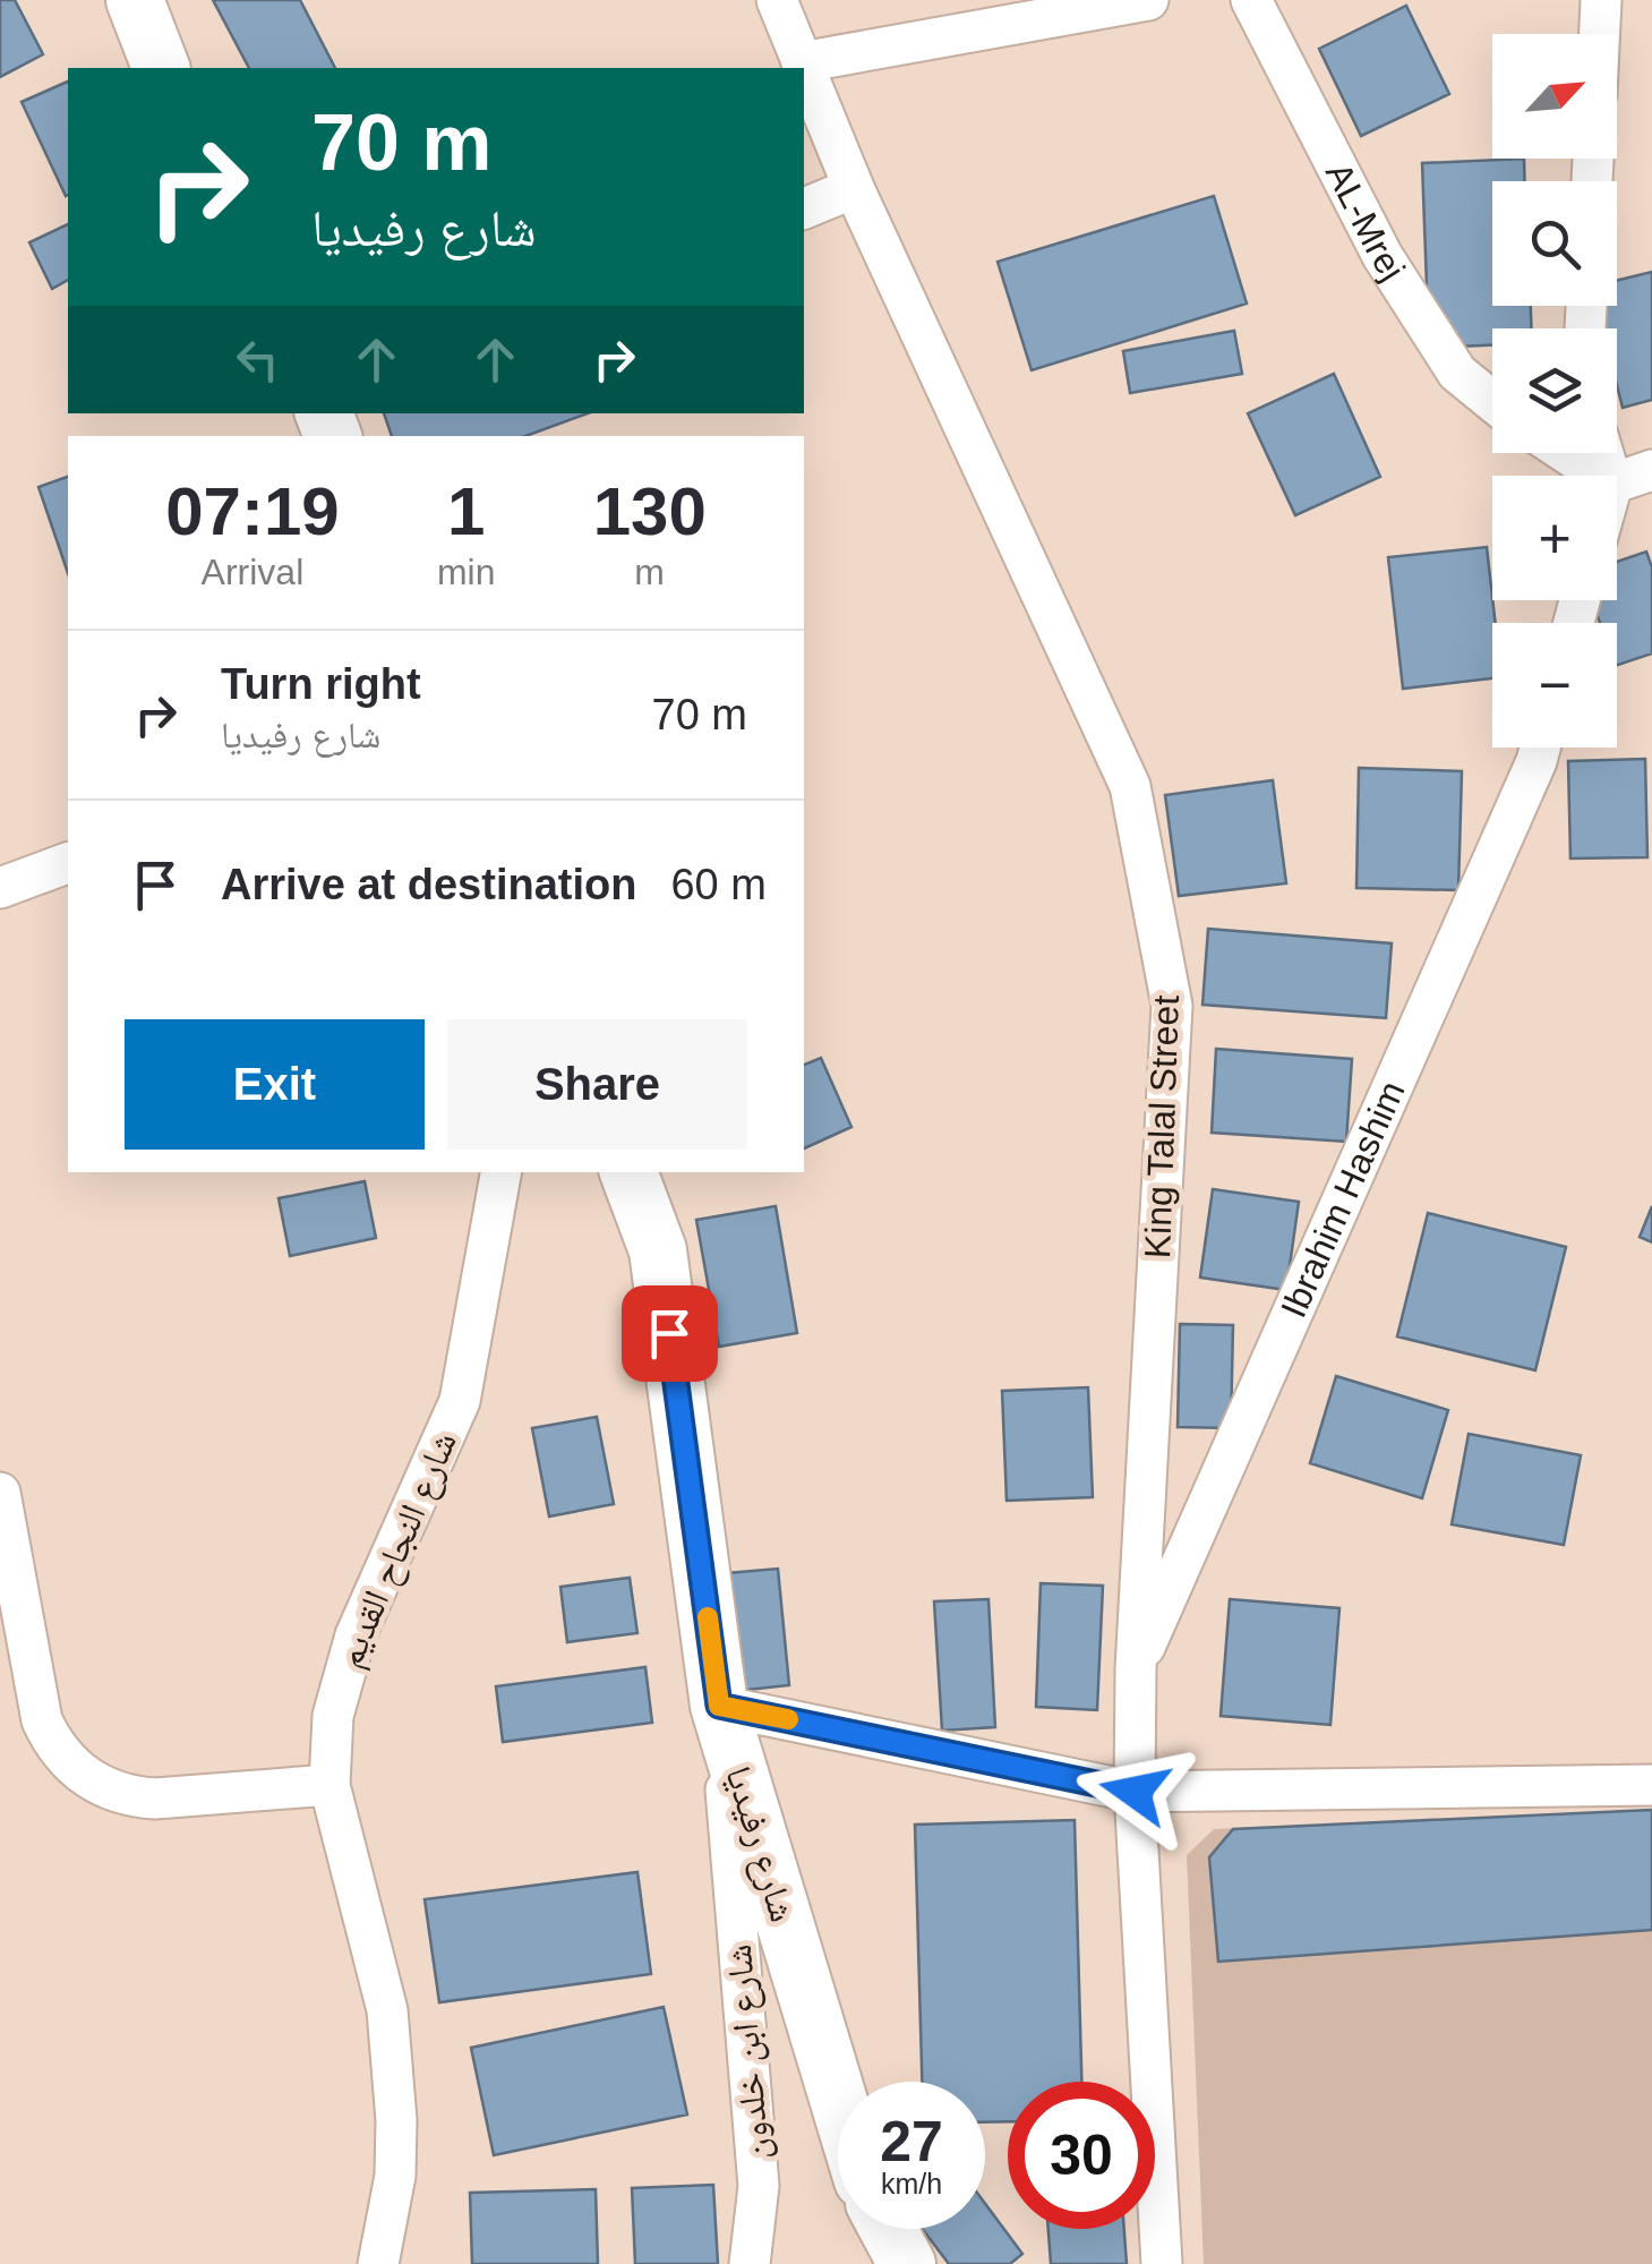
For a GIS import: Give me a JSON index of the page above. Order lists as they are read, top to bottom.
{
  "streets": {
    "main road": ["شارع رفيديا"],
    "street": [
      "AL-Mrej",
      "King Talal Street",
      "Ibrahim Hashim",
      "شارع النجاح القديم",
      "شارع ابن خلدون"
    ]
  },
  "crossings": [
    ["King Talal Street", "Ibrahim Hashim"],
    ["شارع رفيديا", "شارع ابن خلدون"]
  ],
  "north": "top right",
  "page": {
    "map_buttons": ["+", "−"],
    "turn": ["70 m", "شارع رفيديا"],
    "eta": [
      "07:19",
      "Arrival",
      "1",
      "min",
      "130",
      "m"
    ],
    "list": [
      {
        "name": "Turn right",
        "note": "شارع رفيديا",
        "value": "70 m"
      },
      {
        "name": "Arrive at destination",
        "value": "60 m"
      }
    ],
    "buttons": ["Exit", "Share"],
    "speed": "27 km/h",
    "limit": "30"
  }
}
